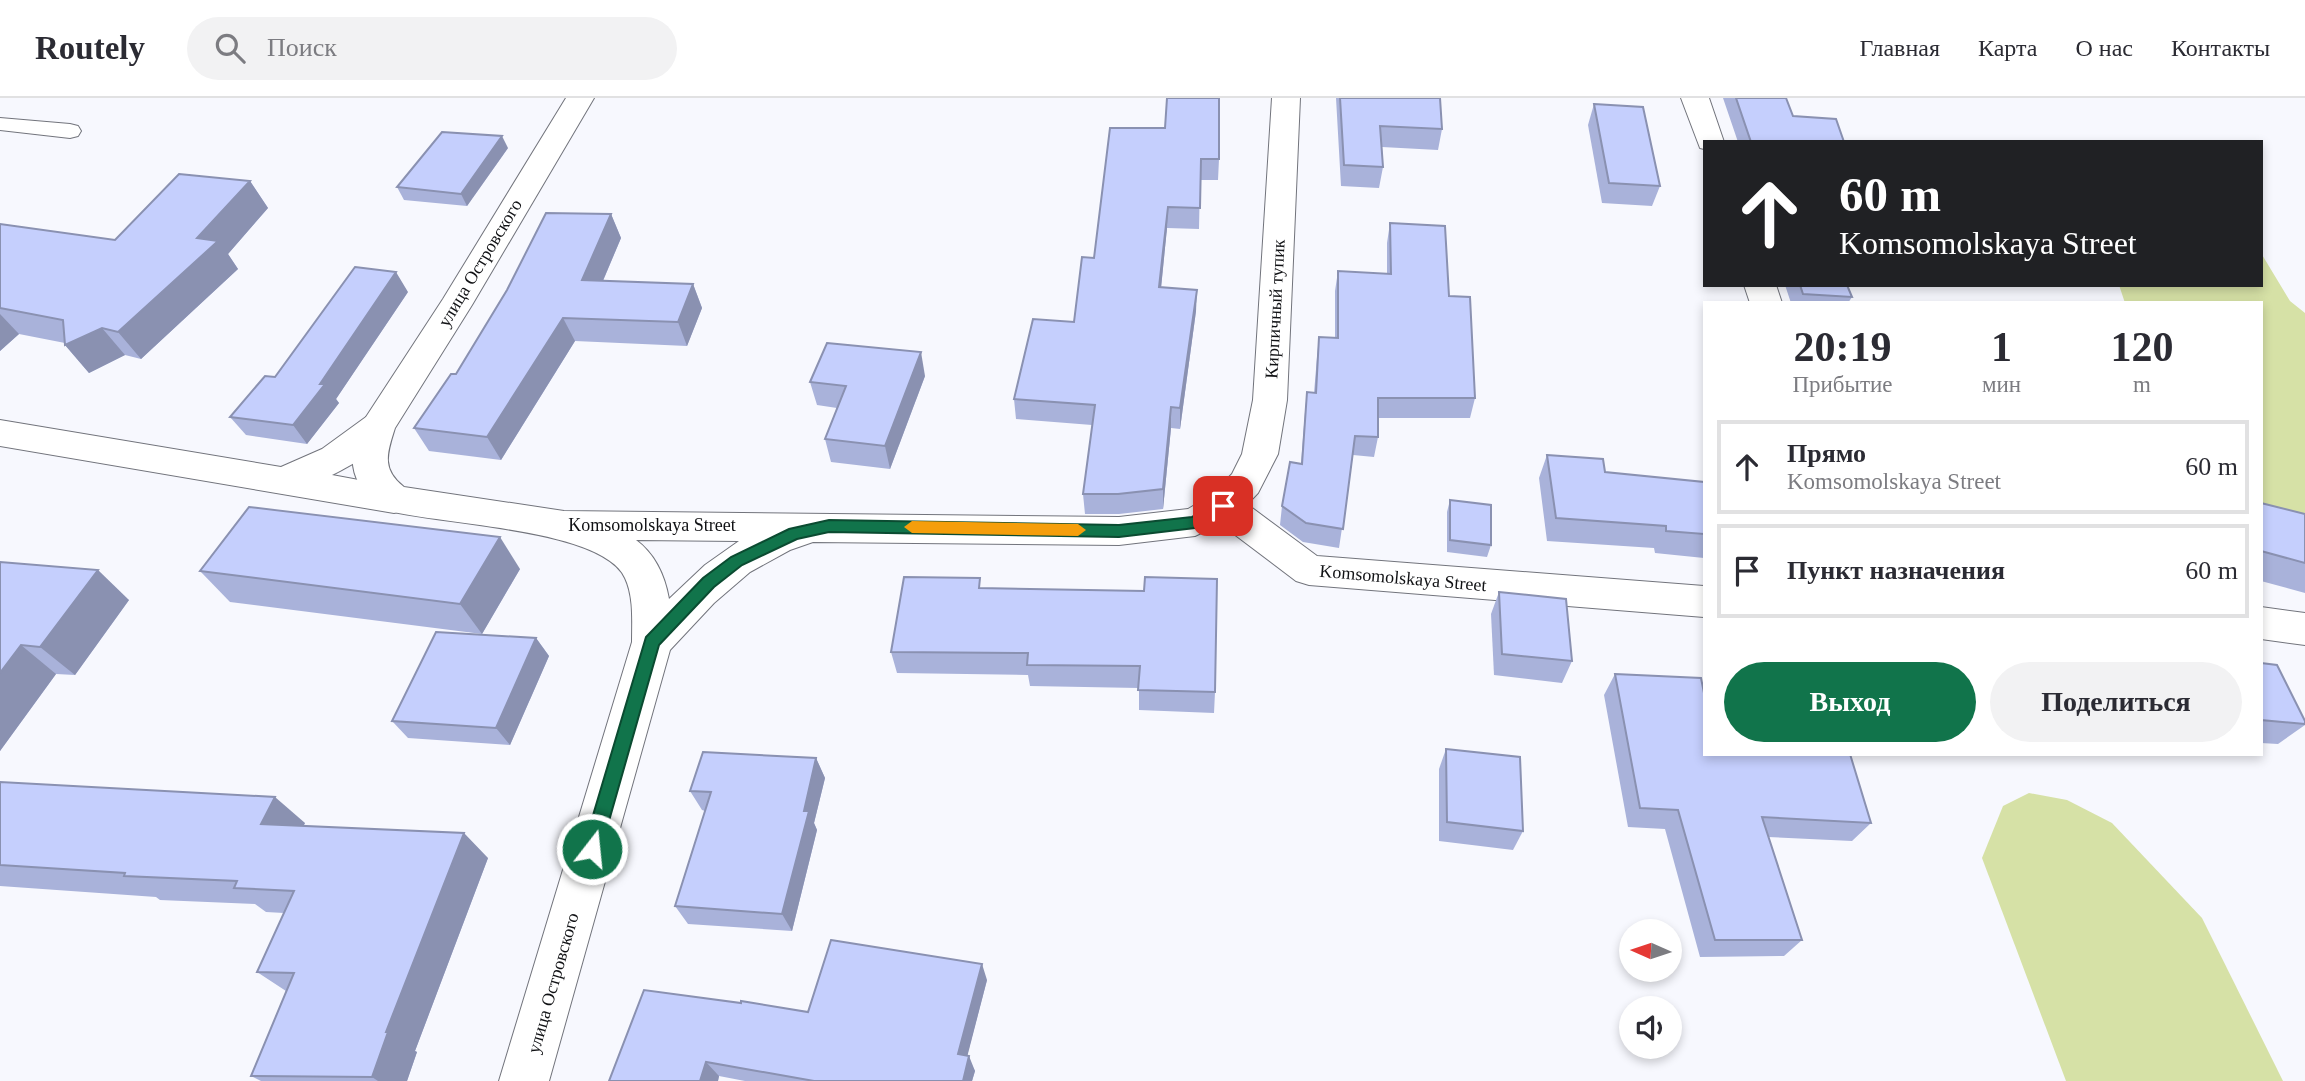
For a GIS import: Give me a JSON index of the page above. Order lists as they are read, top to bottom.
{
  "streets": {
    "street": ["улица Островского", "Кирпичный тупик", "Komsomolskaya Street"]
  },
  "crossings": [
    ["улица Островского", "Komsomolskaya Street"],
    ["Кирпичный тупик", "Komsomolskaya Street"]
  ],
  "north": "left",
  "page": {
    "header": "Routely",
    "search": "Поиск",
    "nav": [
      "Главная",
      "Карта",
      "О нас",
      "Контакты"
    ],
    "turn": ["60 m", "Komsomolskaya Street"],
    "eta": [
      "20:19",
      "Прибытие",
      "1",
      "мин",
      "120",
      "m"
    ],
    "list": [
      {
        "name": "Прямо",
        "note": "Komsomolskaya Street",
        "value": "60 m"
      },
      {
        "name": "Пункт назначения",
        "value": "60 m"
      }
    ],
    "buttons": ["Выход", "Поделиться"]
  }
}
